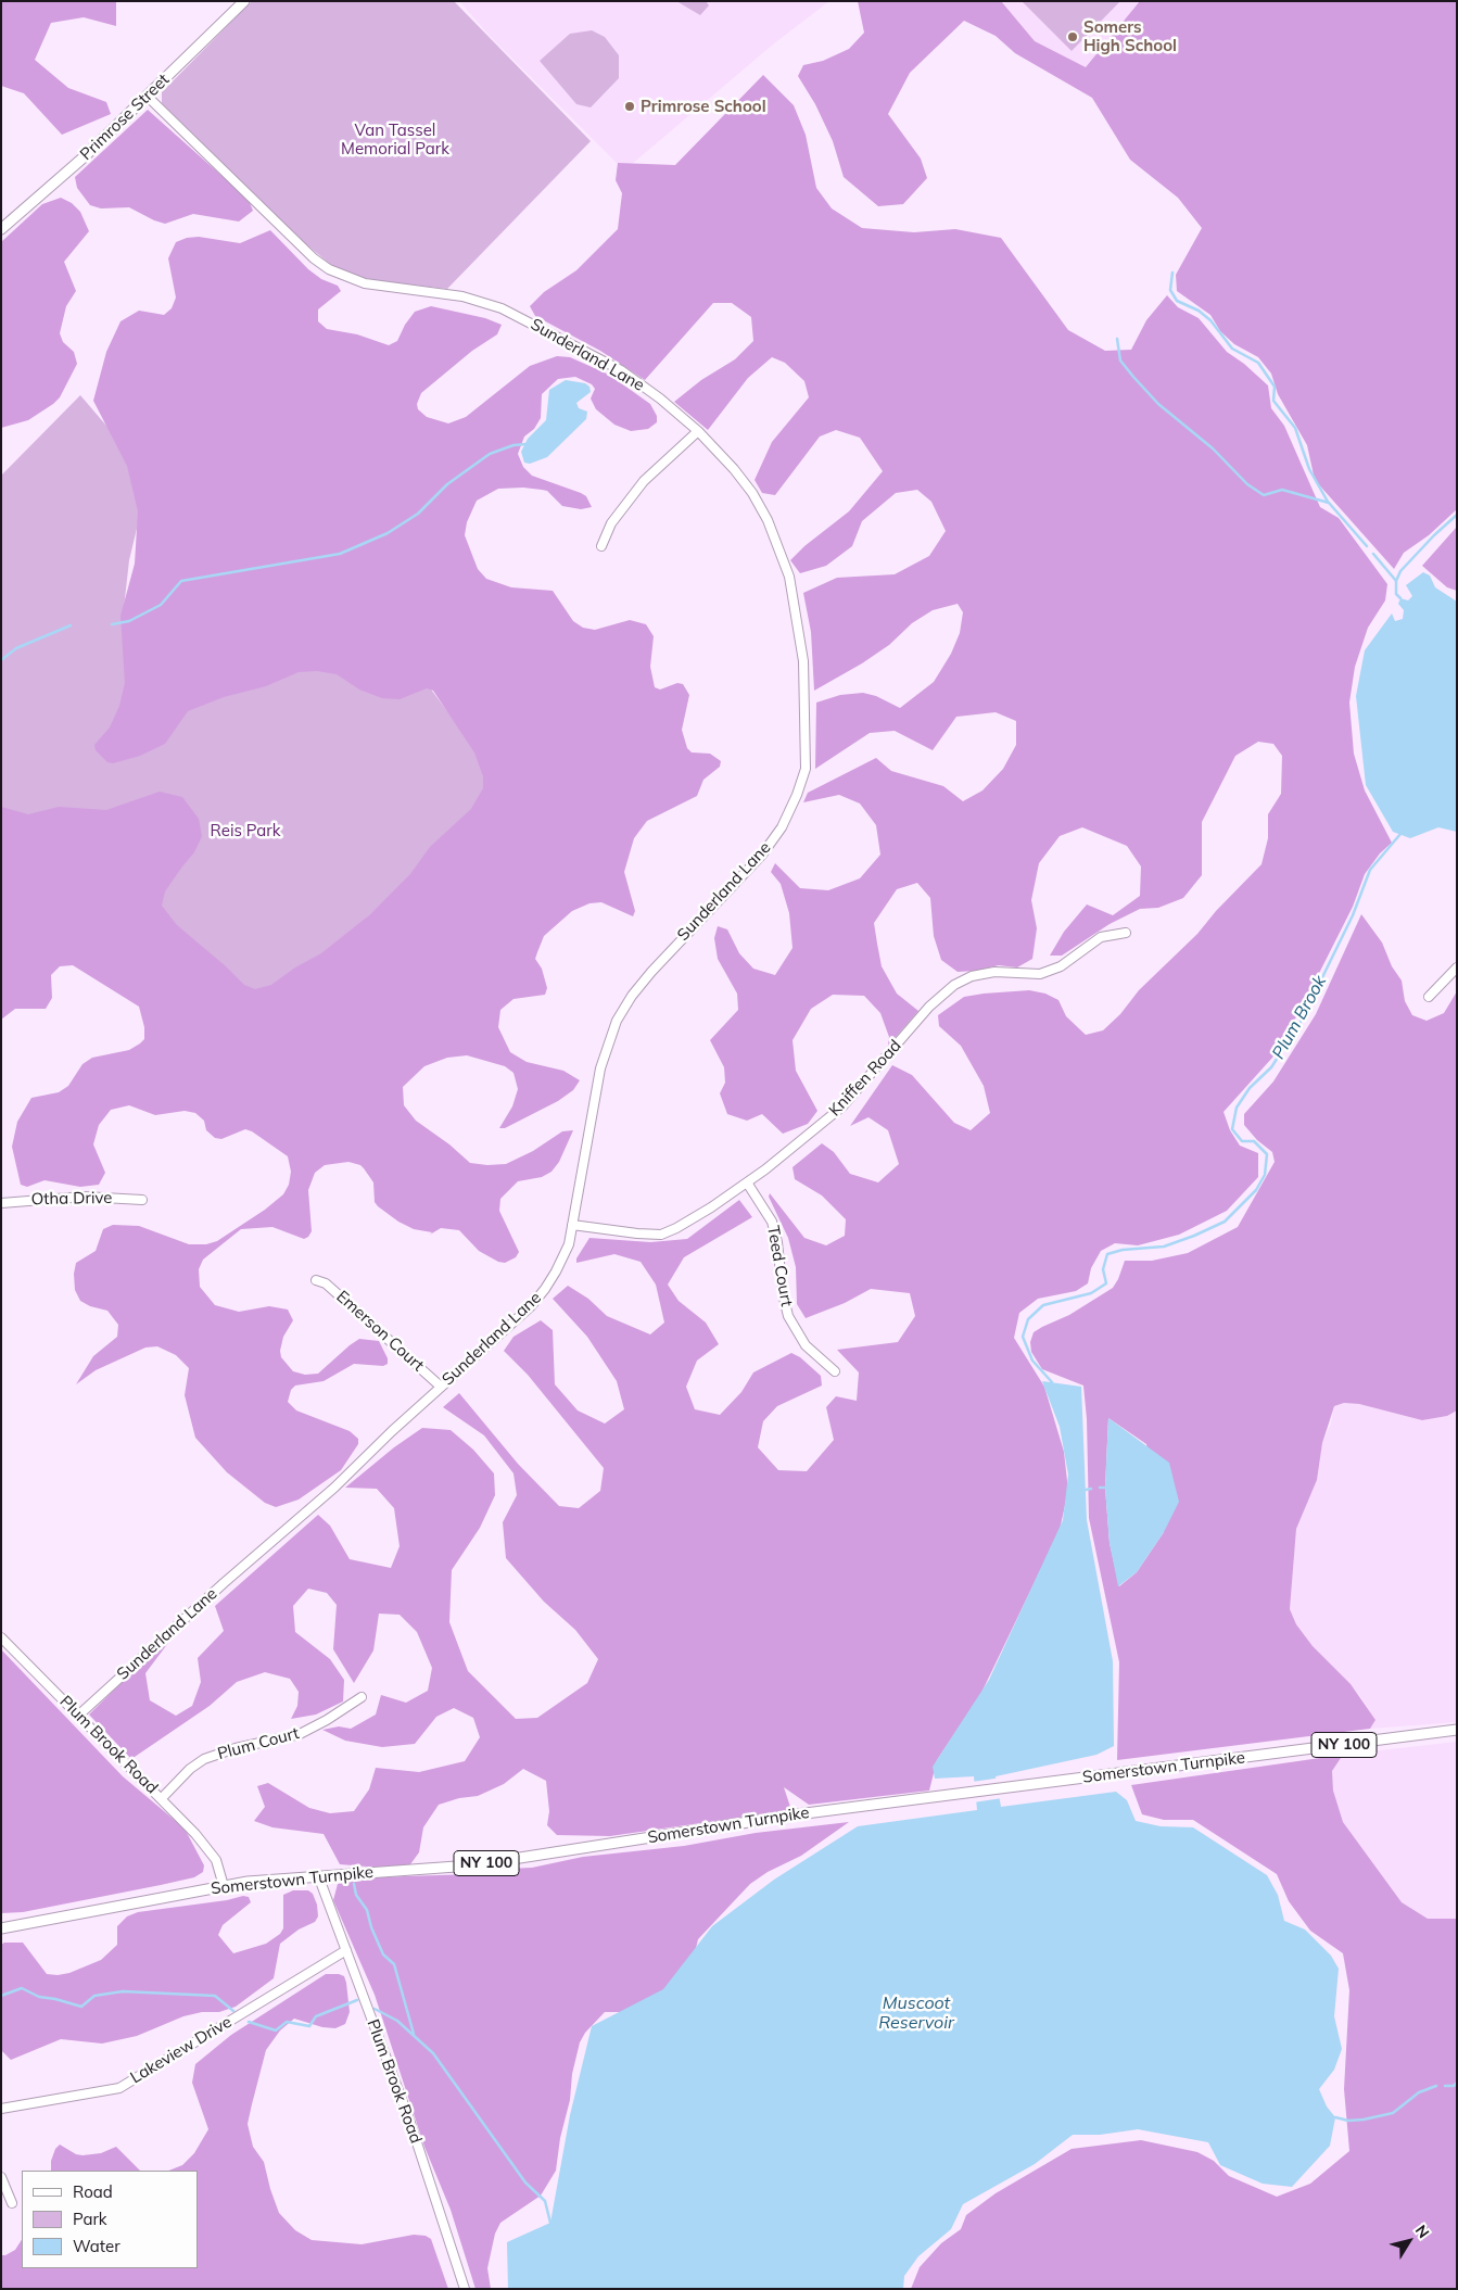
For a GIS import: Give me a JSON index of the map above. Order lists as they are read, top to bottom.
{
  "streets": {
    "main road": ["Primrose Street", "NY 100", "Somerstown Turnpike"],
    "street": [
      "Sunderland Lane",
      "Kniffen Road",
      "Otha Drive",
      "Teed Court",
      "Emerson Court",
      "Plum Court",
      "Plum Brook Road",
      "Lakeview Drive"
    ]
  },
  "crossings": [
    ["Primrose Street", "Sunderland Lane"],
    ["Sunderland Lane", "Kniffen Road"],
    ["Sunderland Lane", "Emerson Court"],
    ["Sunderland Lane", "Plum Brook Road"],
    ["Kniffen Road", "Teed Court"],
    ["Plum Court", "Plum Brook Road"],
    ["Plum Brook Road", "Somerstown Turnpike"],
    ["Plum Brook Road", "Lakeview Drive"]
  ],
  "water": ["Plum Brook", "Muscoot Reservoir"],
  "parks": ["Van Tassel Memorial Park", "Reis Park"],
  "places": ["Somers High School", "Primrose School"],
  "legend": ["Road", "Park", "Water"],
  "north": "top right"
}
